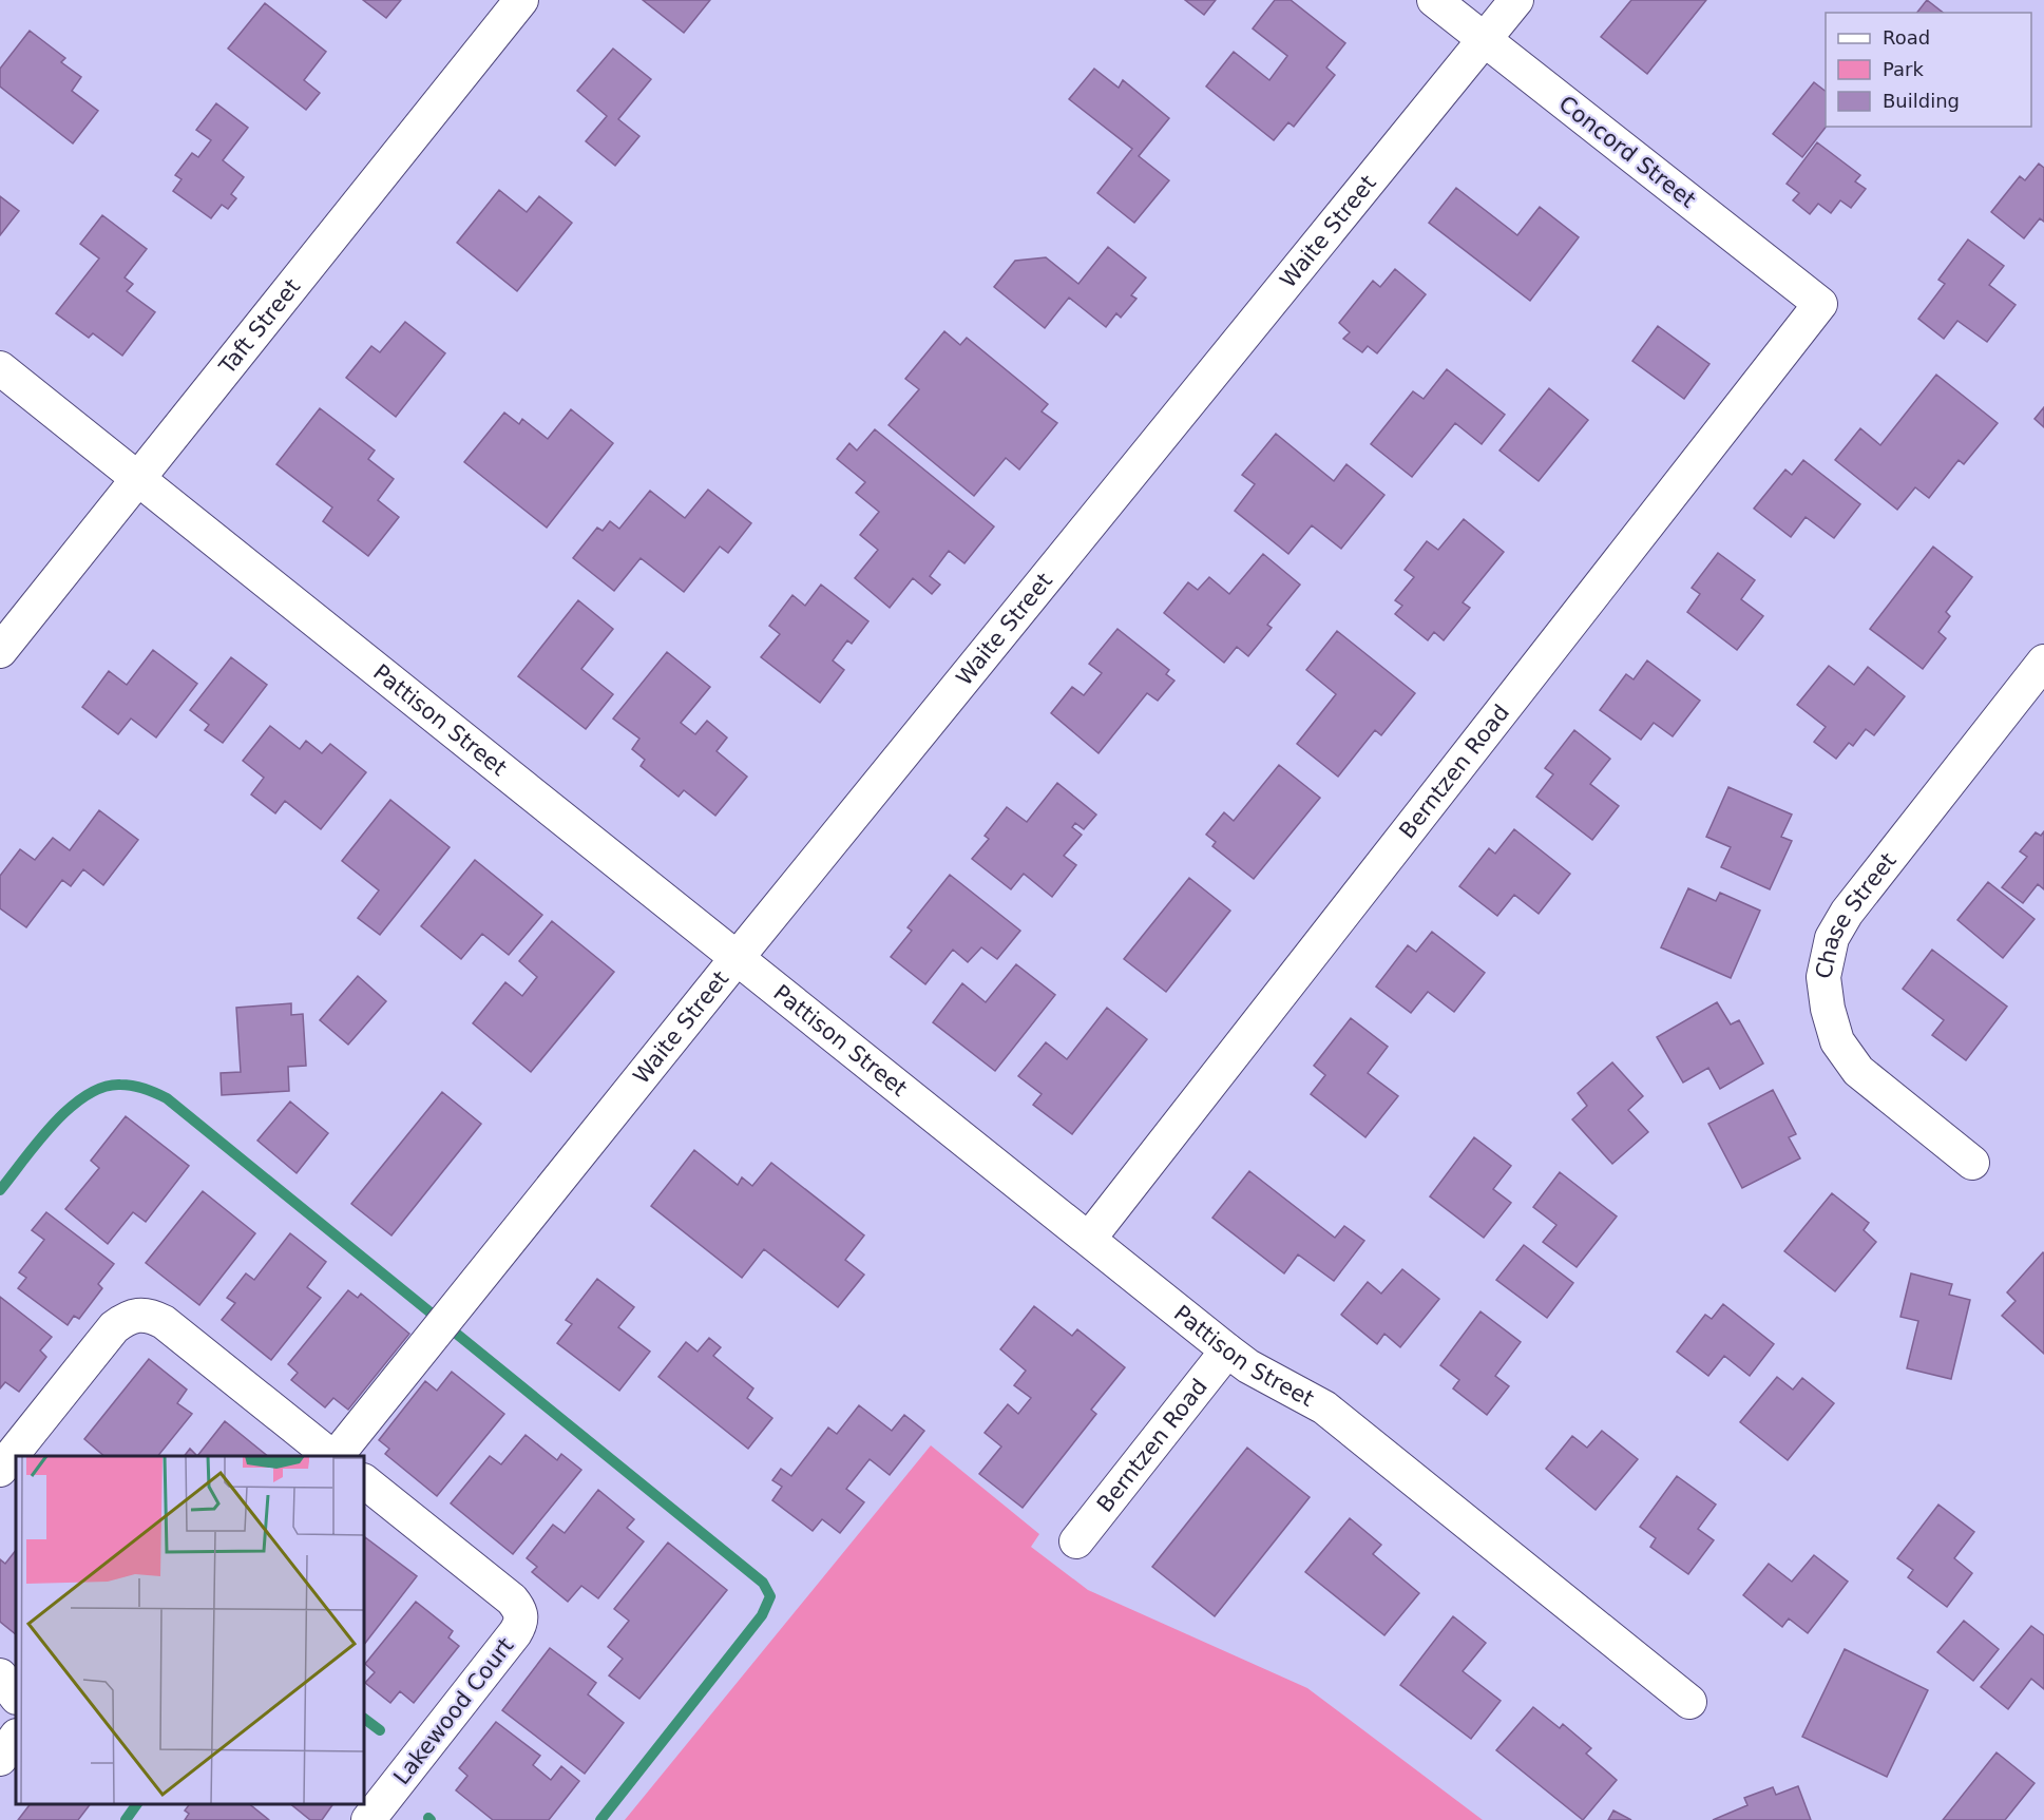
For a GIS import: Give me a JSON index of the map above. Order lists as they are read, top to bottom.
{
  "streets": {
    "street": [
      "Concord Street",
      "Waite Street",
      "Taft Street",
      "Pattison Street",
      "Berntzen Road",
      "Chase Street",
      "Lakewood Court"
    ]
  },
  "crossings": [
    ["Concord Street", "Waite Street"],
    ["Concord Street", "Berntzen Road"],
    ["Waite Street", "Pattison Street"],
    ["Taft Street", "Pattison Street"],
    ["Pattison Street", "Berntzen Road"]
  ],
  "legend": ["Road", "Park", "Building"]
}
